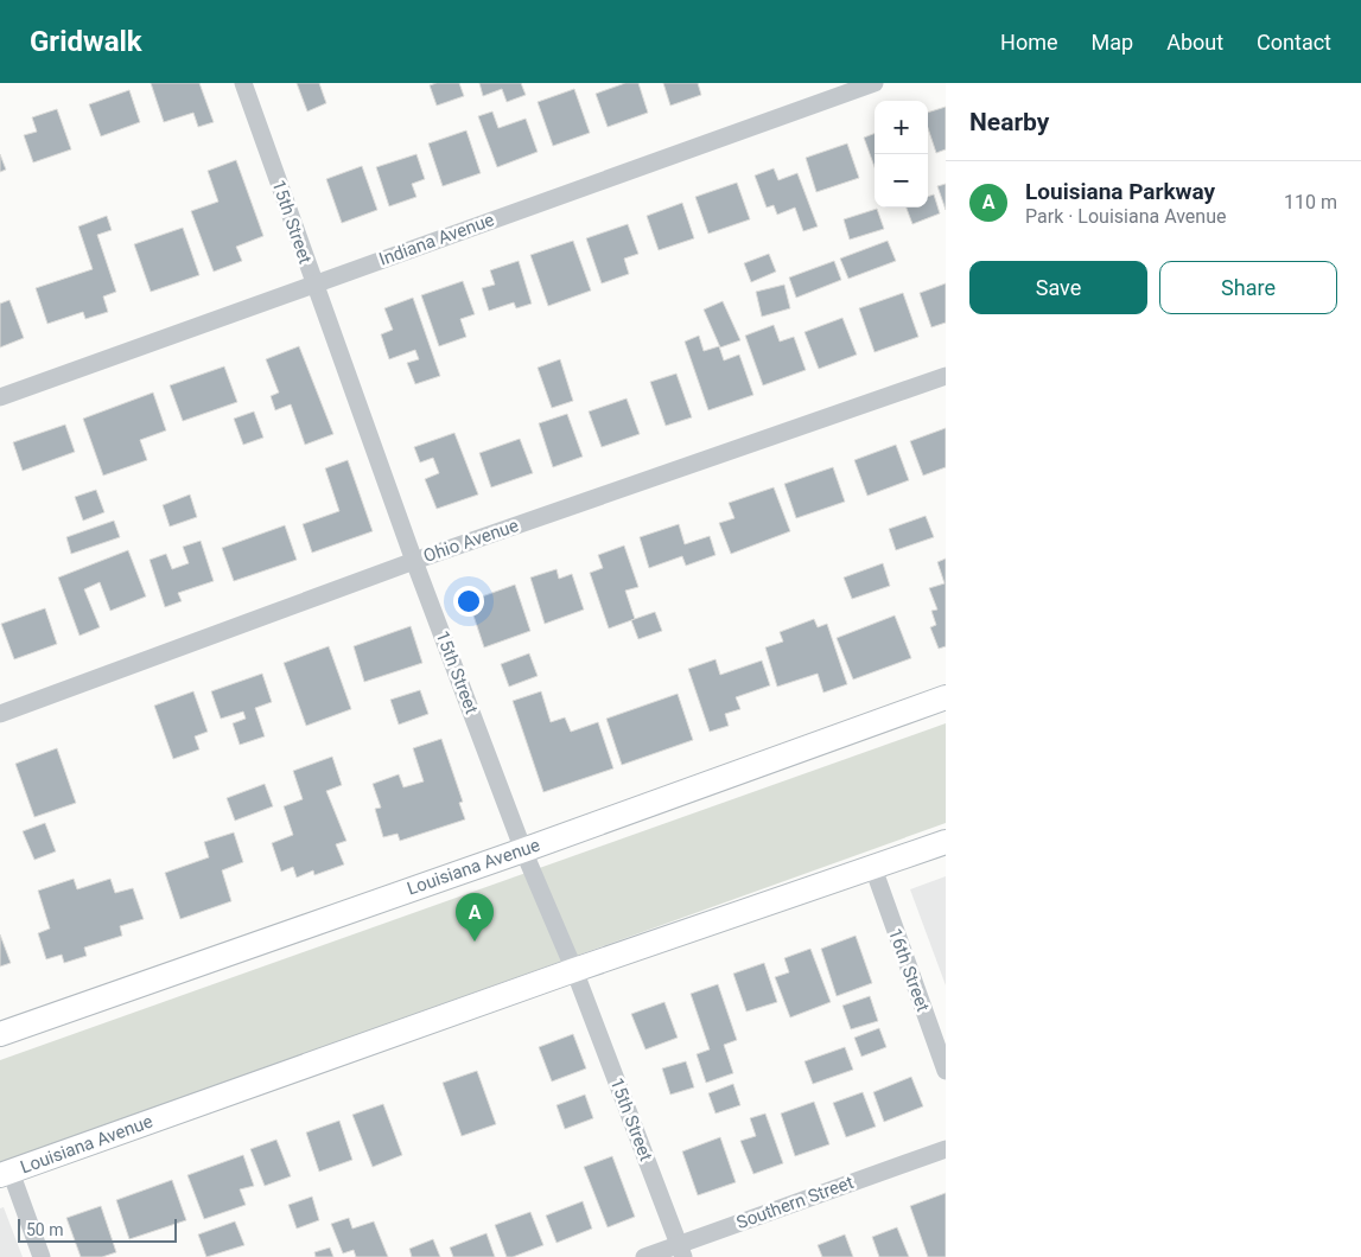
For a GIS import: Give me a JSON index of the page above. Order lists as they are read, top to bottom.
{
  "streets": {
    "main road": ["Louisiana Avenue"],
    "street": [
      "15th Street",
      "Indiana Avenue",
      "Ohio Avenue",
      "16th Street",
      "Southern Street"
    ]
  },
  "crossings": [
    ["15th Street", "Indiana Avenue"],
    ["15th Street", "Ohio Avenue"],
    ["15th Street", "Louisiana Avenue"],
    ["15th Street", "Southern Street"],
    ["Louisiana Avenue", "16th Street"]
  ],
  "scale_bar": "50 m",
  "page": {
    "header": "Gridwalk",
    "nav": [
      "Home",
      "Map",
      "About",
      "Contact"
    ],
    "heading": "Nearby",
    "map_buttons": ["+", "−"],
    "list": [
      {
        "mark": "A",
        "name": "Louisiana Parkway",
        "note": "Park · Louisiana Avenue",
        "value": "110 m"
      }
    ],
    "buttons": ["Save", "Share"],
    "pins": "A",
    "scale": "50 m"
  }
}
